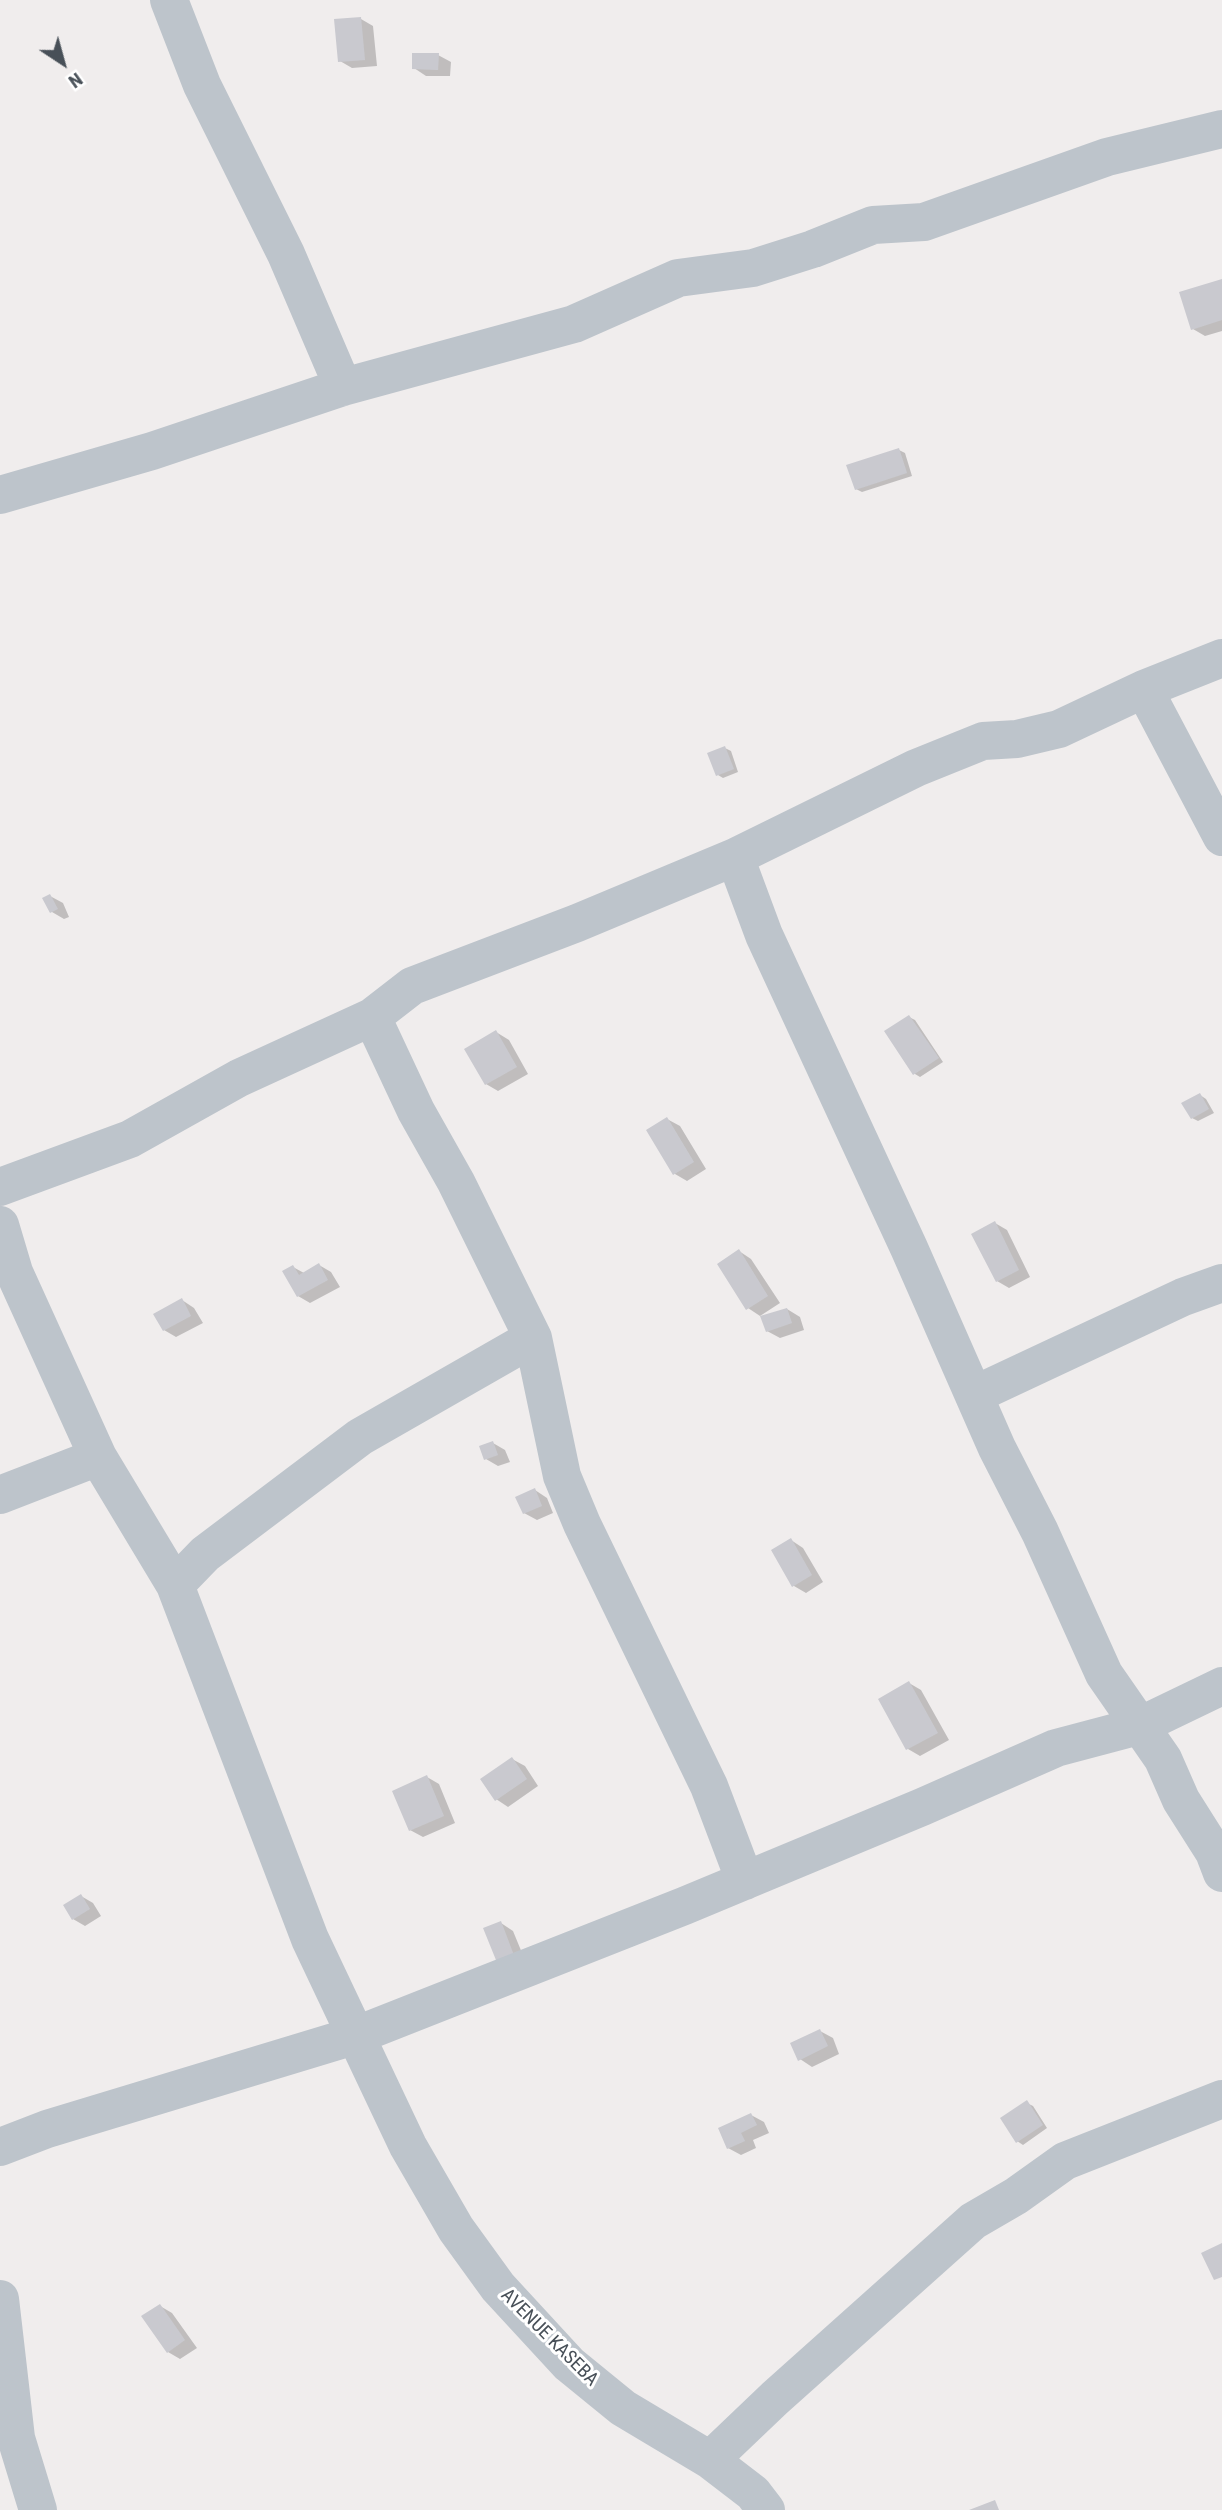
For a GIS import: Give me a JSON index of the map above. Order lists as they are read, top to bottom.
{
  "streets": {
    "street": ["AVENUE KASEBA"]
  },
  "north": "bottom right"
}
